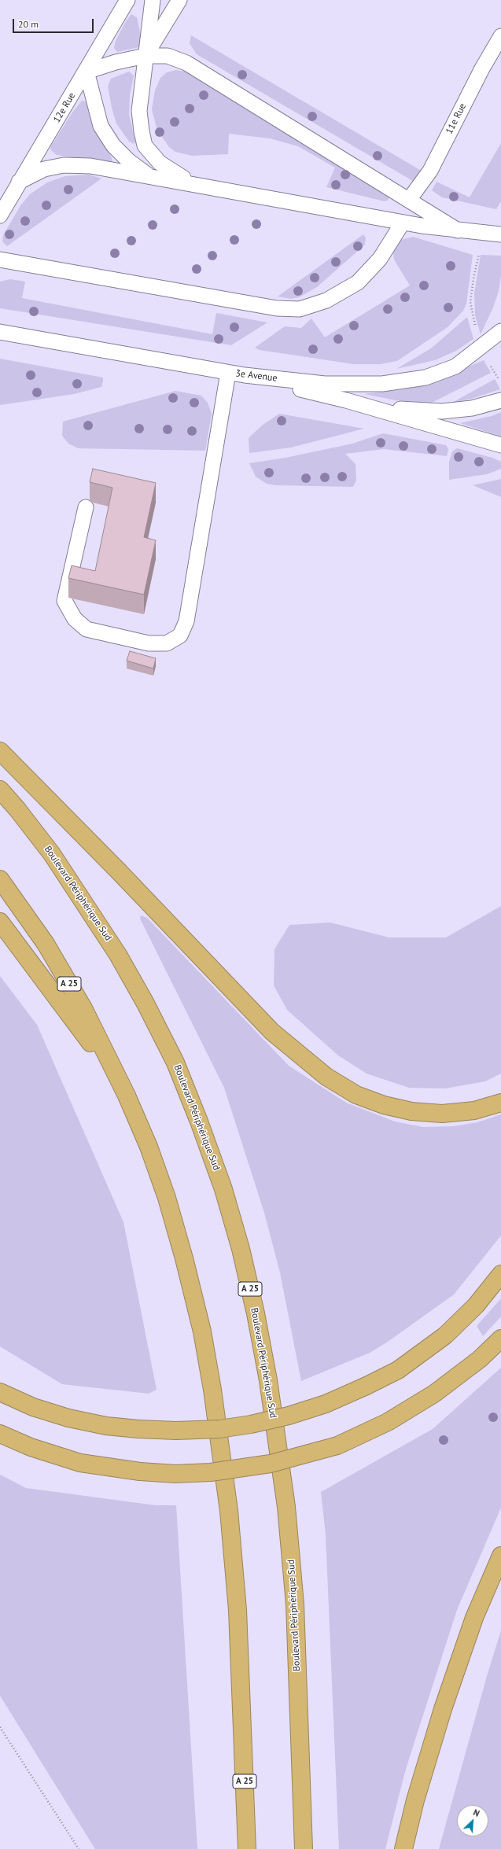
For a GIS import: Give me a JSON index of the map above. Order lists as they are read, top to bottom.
{
  "streets": {
    "highway": ["Boulevard Périphérique Sud", "A 25"],
    "lane": ["12e Rue", "11e Rue", "3e Avenue"]
  },
  "scale_bar": "20 m",
  "north": "top right"
}
